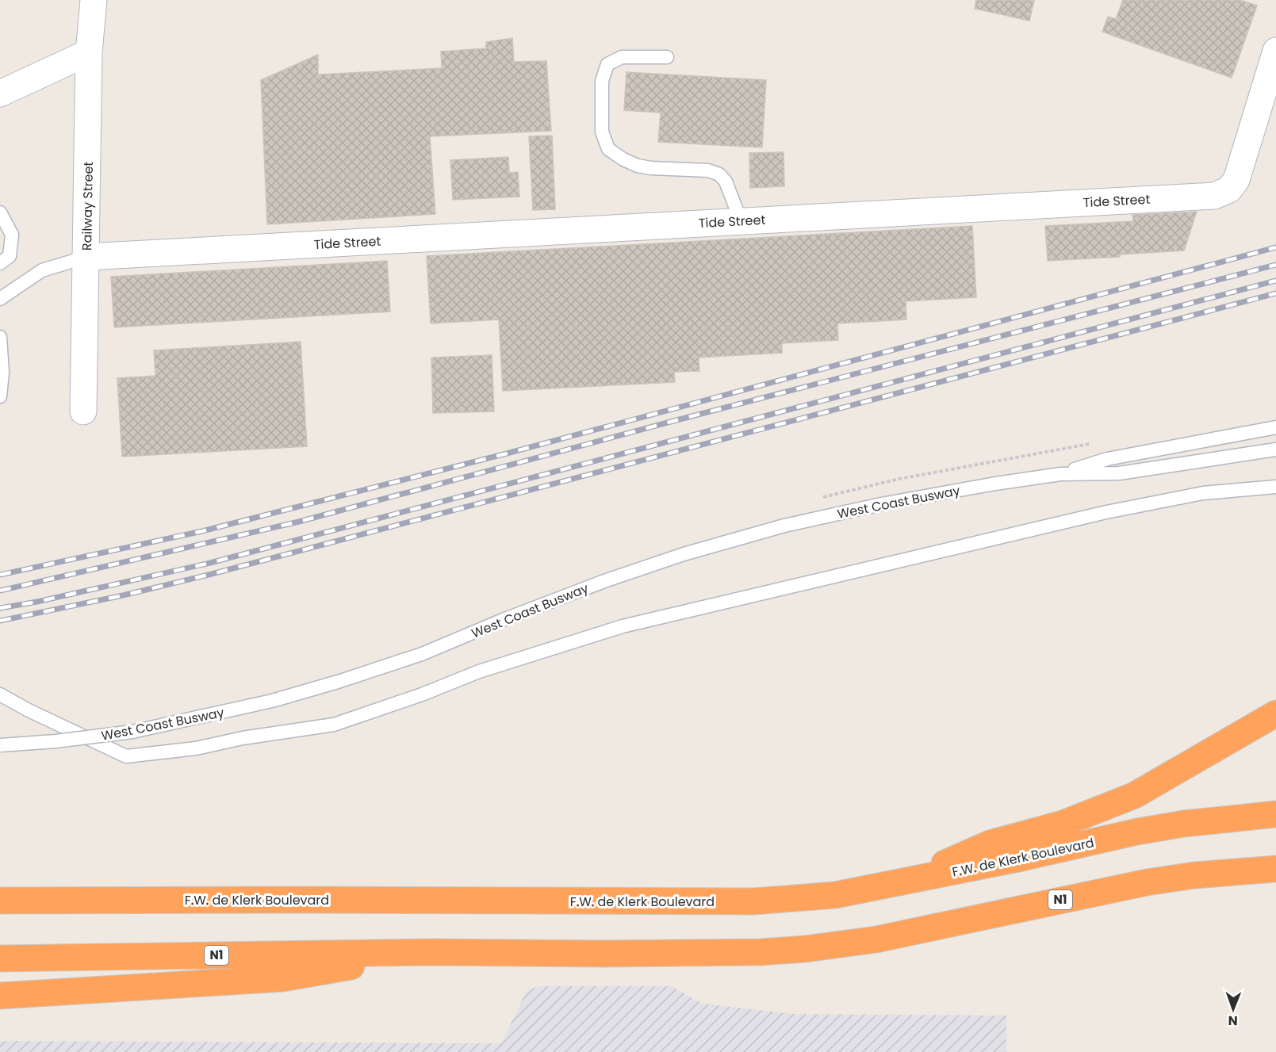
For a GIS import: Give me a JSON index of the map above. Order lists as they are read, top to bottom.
{
  "streets": {
    "highway": ["F.W. de Klerk Boulevard", "N1"],
    "street": ["Tide Street", "Railway Street"],
    "lane": ["West Coast Busway"]
  },
  "crossings": [
    ["Tide Street", "Railway Street"]
  ],
  "north": "bottom"
}
